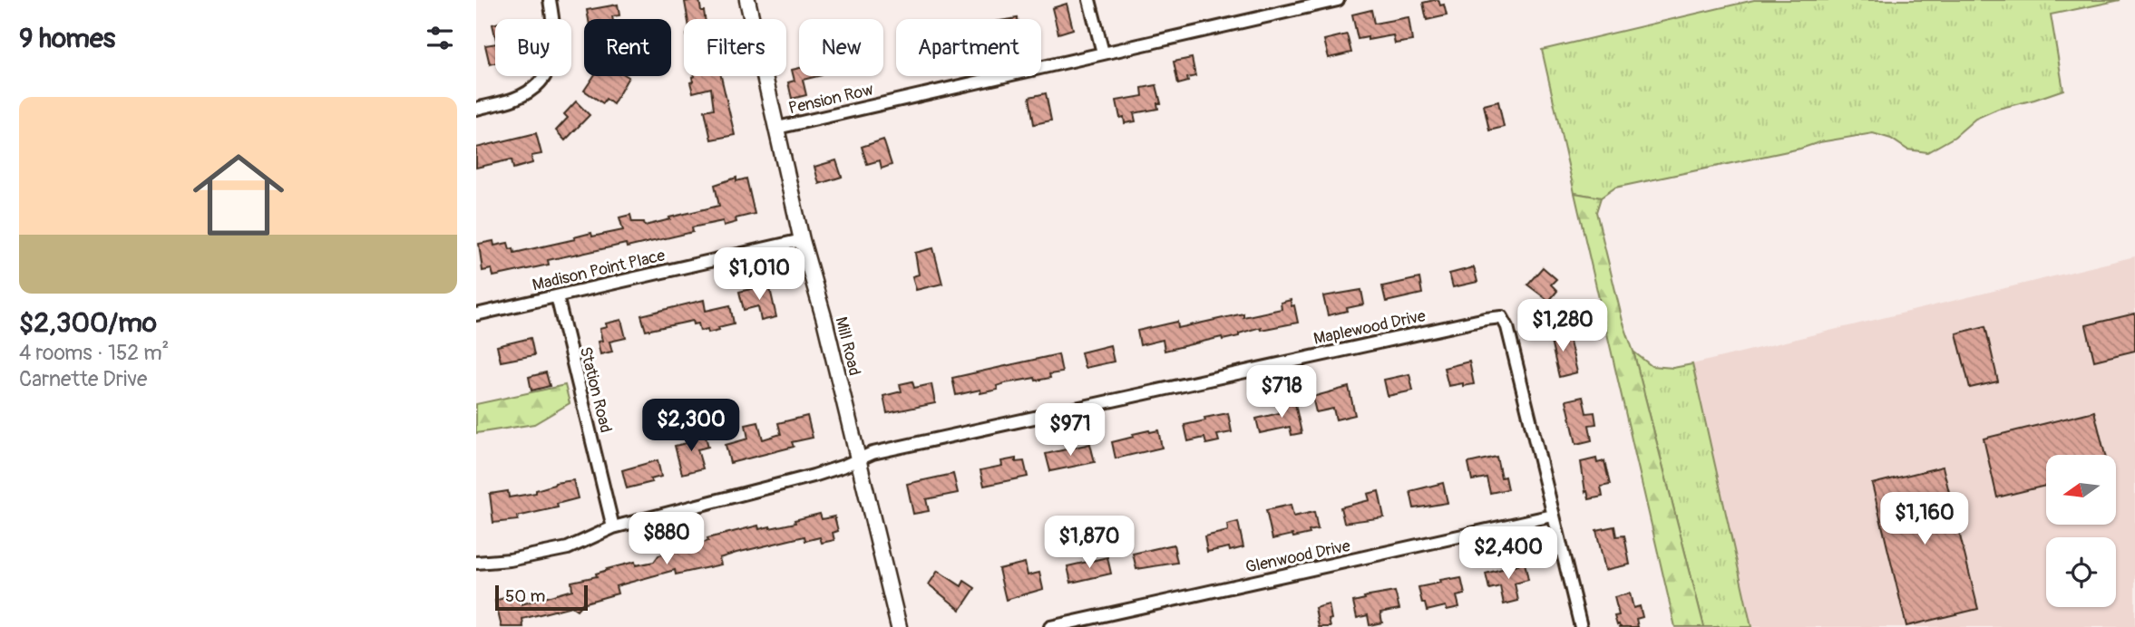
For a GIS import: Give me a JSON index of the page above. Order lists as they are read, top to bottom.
{
  "streets": {
    "street": [
      "Pension Row",
      "Madison Point Place",
      "Maplewood Drive",
      "Mill Road",
      "Station Road",
      "Glenwood Drive"
    ]
  },
  "crossings": [
    ["Pension Row", "Mill Road"],
    ["Madison Point Place", "Mill Road"],
    ["Madison Point Place", "Station Road"],
    ["Maplewood Drive", "Mill Road"],
    ["Maplewood Drive", "Glenwood Drive"]
  ],
  "scale_bar": "50 m",
  "north": "left",
  "page": {
    "heading": "9 homes",
    "chip": [
      "Buy",
      "Rent",
      "Filters",
      "New",
      "Apartment"
    ],
    "list": [
      {
        "name": "$2,300/mo",
        "note": "4 rooms · 152 m² · Carnette Drive"
      }
    ],
    "price": [
      "$1,010",
      "$1,280",
      "$718",
      "$2,300",
      "$971",
      "$1,160",
      "$880",
      "$1,870",
      "$2,400"
    ],
    "scale": "50 m"
  }
}
